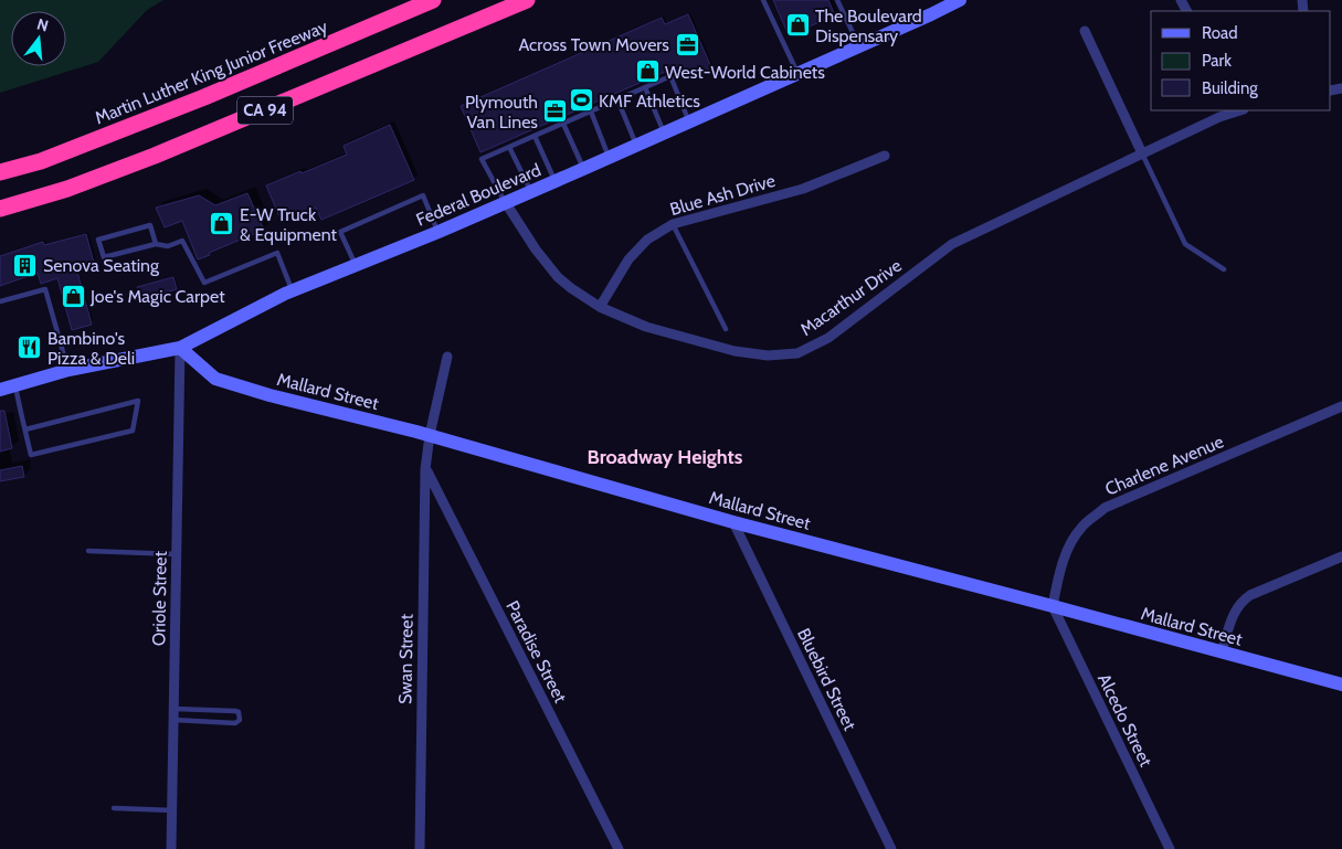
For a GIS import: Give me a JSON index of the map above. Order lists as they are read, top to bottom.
{
  "streets": {
    "highway": ["Martin Luther King Junior Freeway", "CA 94"],
    "street": [
      "Federal Boulevard",
      "Blue Ash Drive",
      "Macarthur Drive",
      "Mallard Street",
      "Charlene Avenue",
      "Oriole Street",
      "Paradise Street",
      "Swan Street",
      "Bluebird Street",
      "Alcedo Street"
    ]
  },
  "crossings": [
    ["Federal Boulevard", "Macarthur Drive"],
    ["Federal Boulevard", "Mallard Street"],
    ["Federal Boulevard", "Oriole Street"],
    ["Blue Ash Drive", "Macarthur Drive"],
    ["Mallard Street", "Charlene Avenue"],
    ["Mallard Street", "Oriole Street"],
    ["Mallard Street", "Swan Street"],
    ["Mallard Street", "Bluebird Street"],
    ["Mallard Street", "Alcedo Street"],
    ["Charlene Avenue", "Alcedo Street"],
    ["Paradise Street", "Swan Street"]
  ],
  "districts": ["Broadway Heights"],
  "places": {
    "shop": [
      "The Boulevard Dispensary",
      "West-World Cabinets",
      "E-W Truck & Equipment",
      "Joe's Magic Carpet"
    ],
    "office": ["Across Town Movers", "Plymouth Van Lines"],
    "sports": ["KMF Athletics"],
    "building": ["Senova Seating"],
    "restaurant": ["Bambino's Pizza & Deli"]
  },
  "legend": ["Road", "Park", "Building"],
  "north": "top"
}
